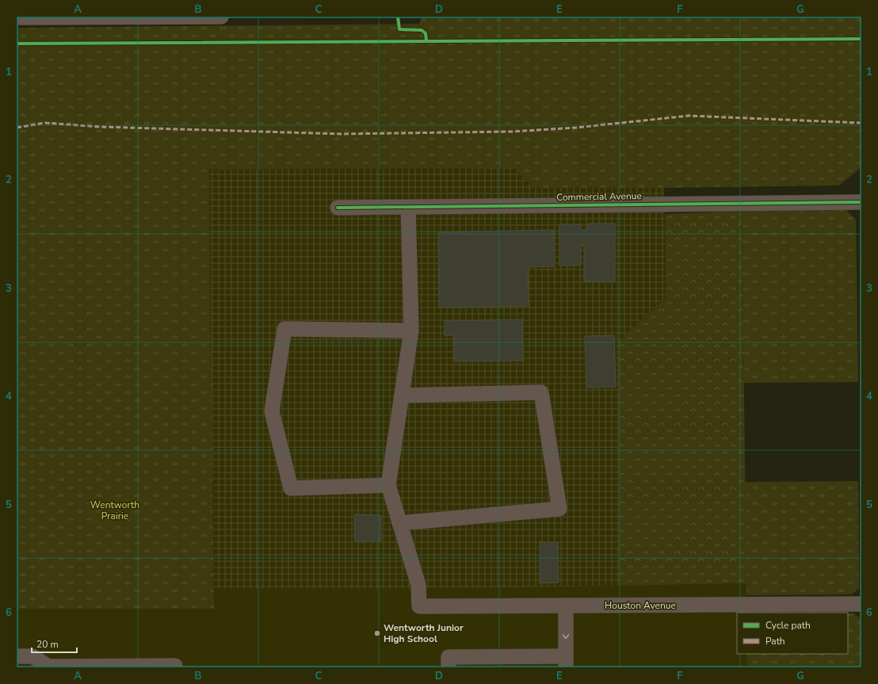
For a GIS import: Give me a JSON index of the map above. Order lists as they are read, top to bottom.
{
  "streets": {
    "street": ["Commercial Avenue", "Houston Avenue"]
  },
  "parks": ["Wentworth Prairie"],
  "places": ["Wentworth Junior High School"],
  "legend": ["Cycle path", "Path"],
  "scale_bar": "20 m",
  "grid": {
    "columns": [
      "A",
      "B",
      "C",
      "D",
      "E",
      "F",
      "G"
    ],
    "rows": [
      "1",
      "2",
      "3",
      "4",
      "5",
      "6"
    ]
  }
}
